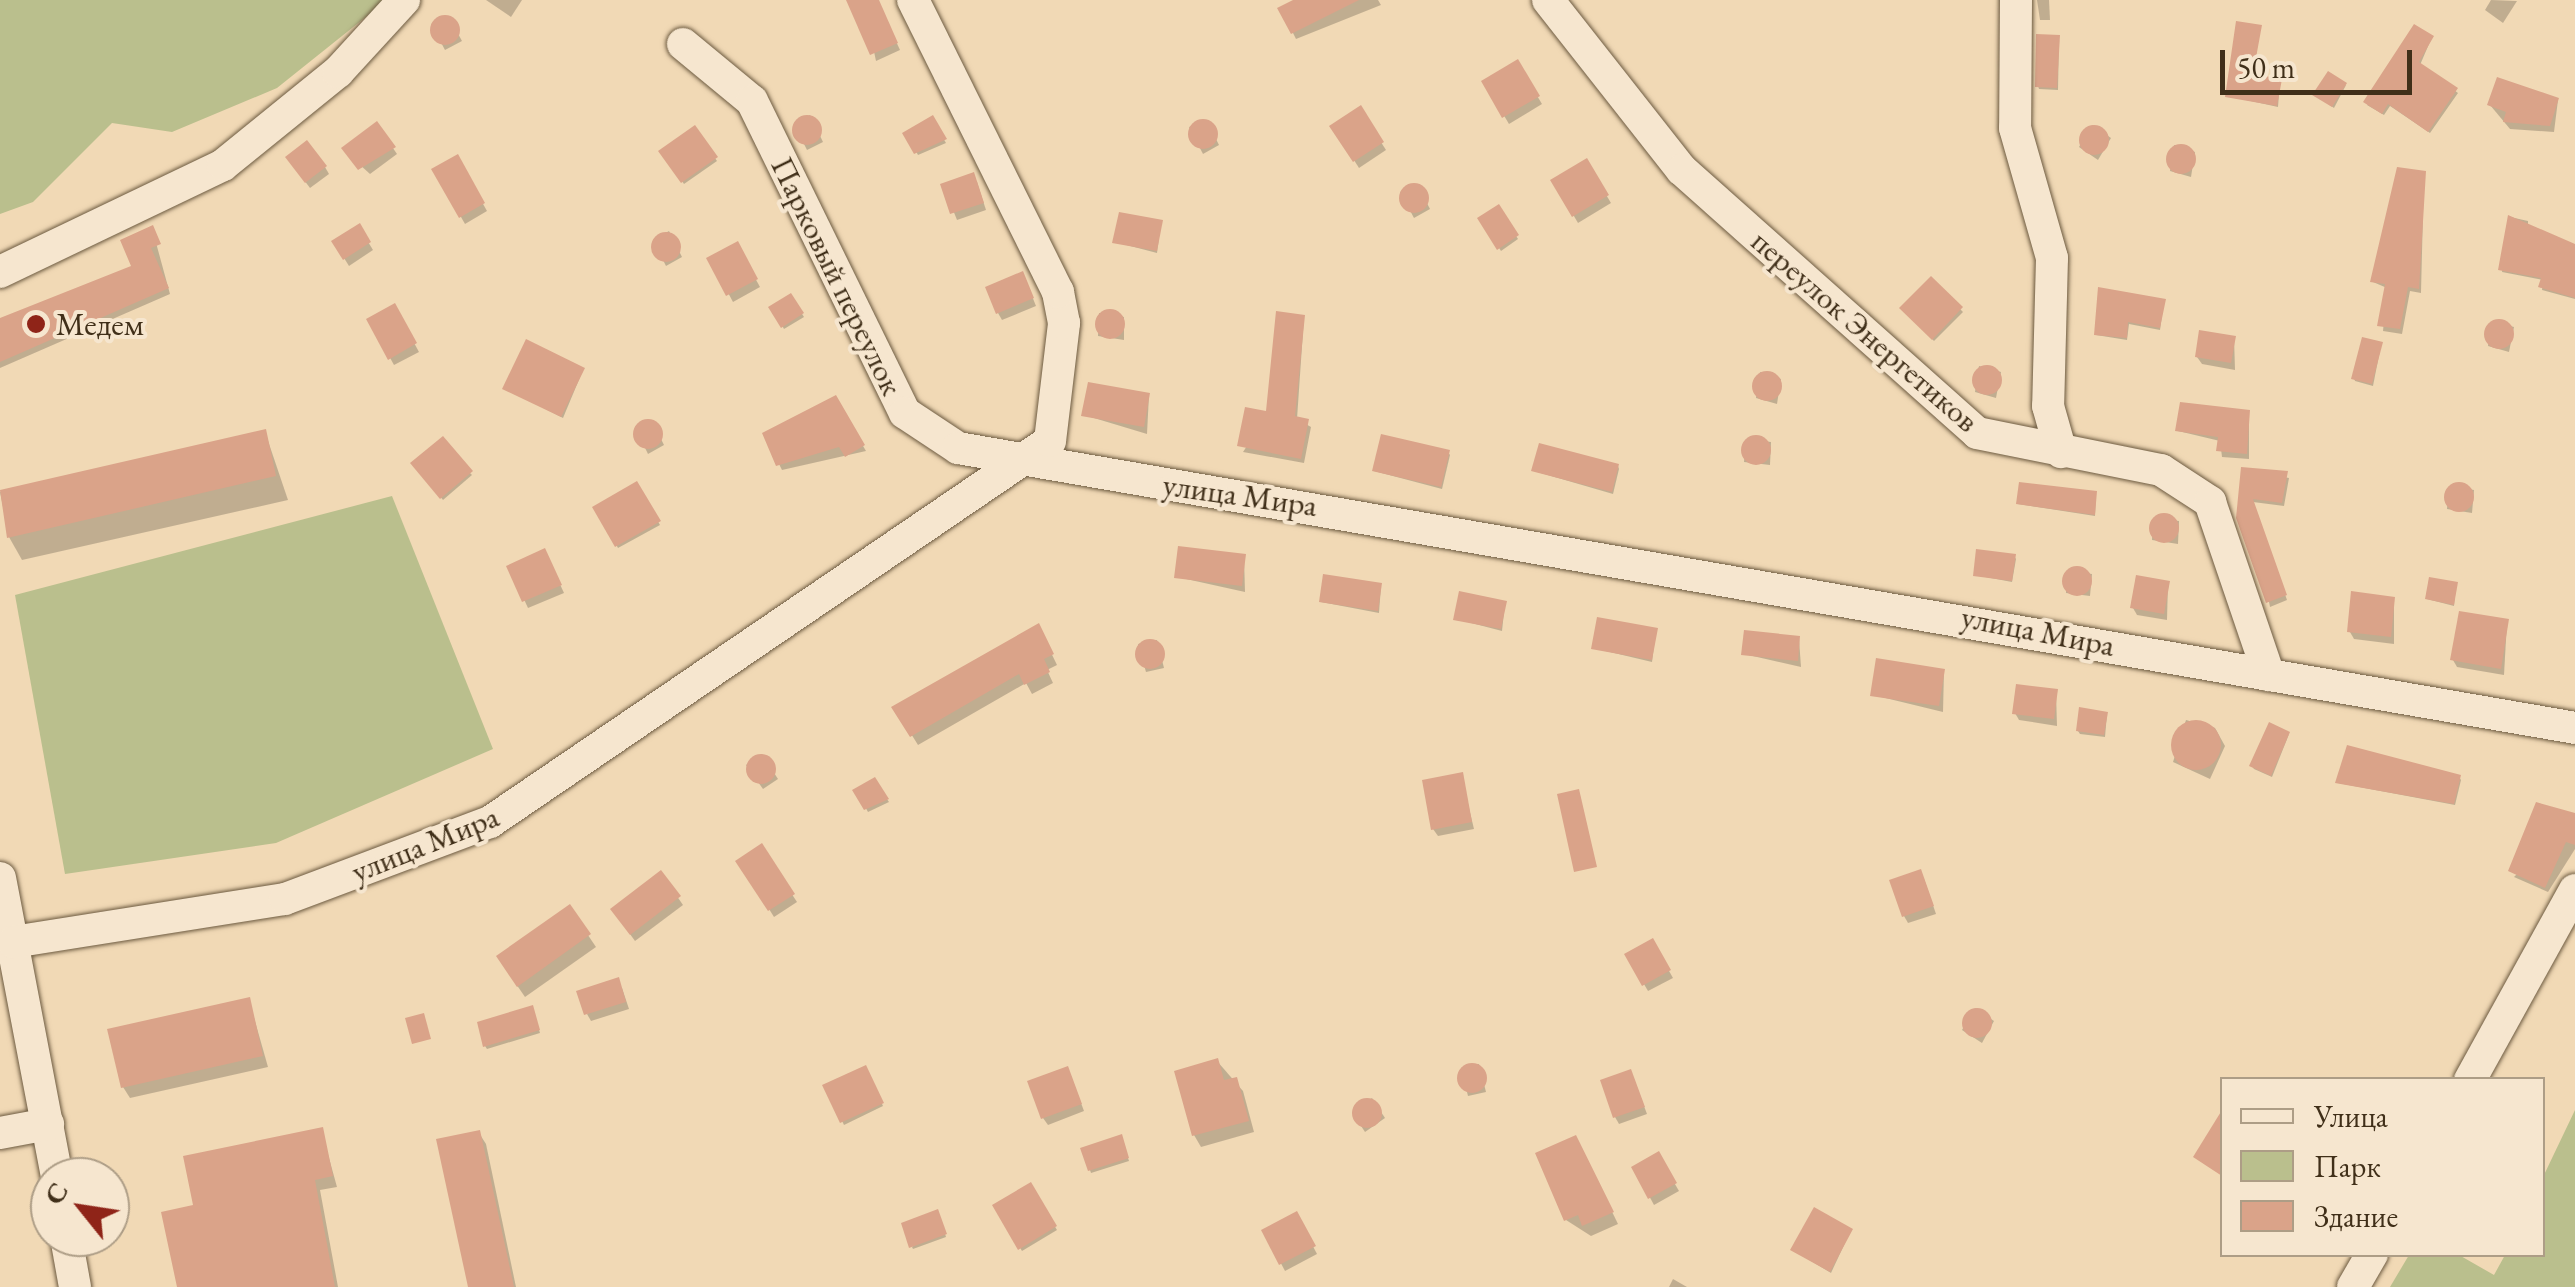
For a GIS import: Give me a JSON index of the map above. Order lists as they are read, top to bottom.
{
  "streets": {
    "street": ["Парковый переулок", "переулок Энергетиков", "улица Мира"]
  },
  "crossings": [
    ["Парковый переулок", "улица Мира"],
    ["переулок Энергетиков", "улица Мира"]
  ],
  "places": ["Медем"],
  "legend": ["Улица", "Парк", "Здание"],
  "scale_bar": "50 m",
  "north": "top left"
}
